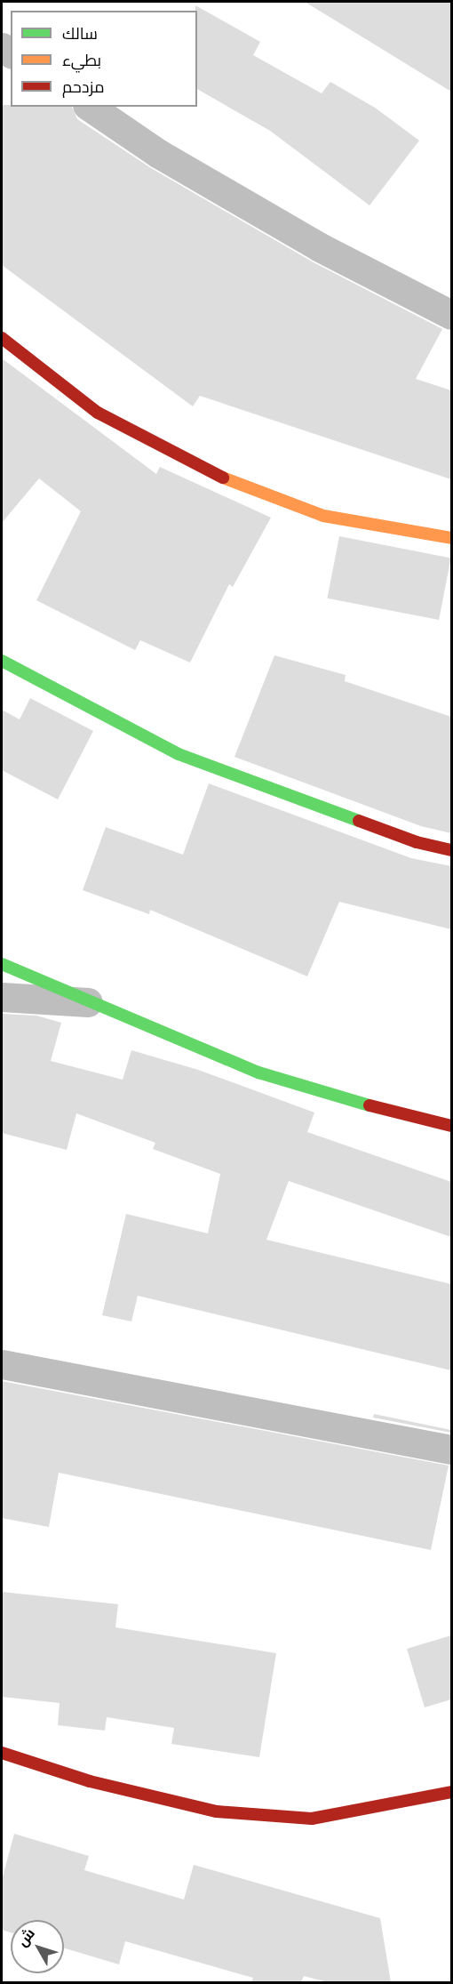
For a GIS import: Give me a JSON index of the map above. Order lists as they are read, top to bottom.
{
  "legend": ["سالك", "بطيء", "مزدحم"],
  "north": "top left"
}
